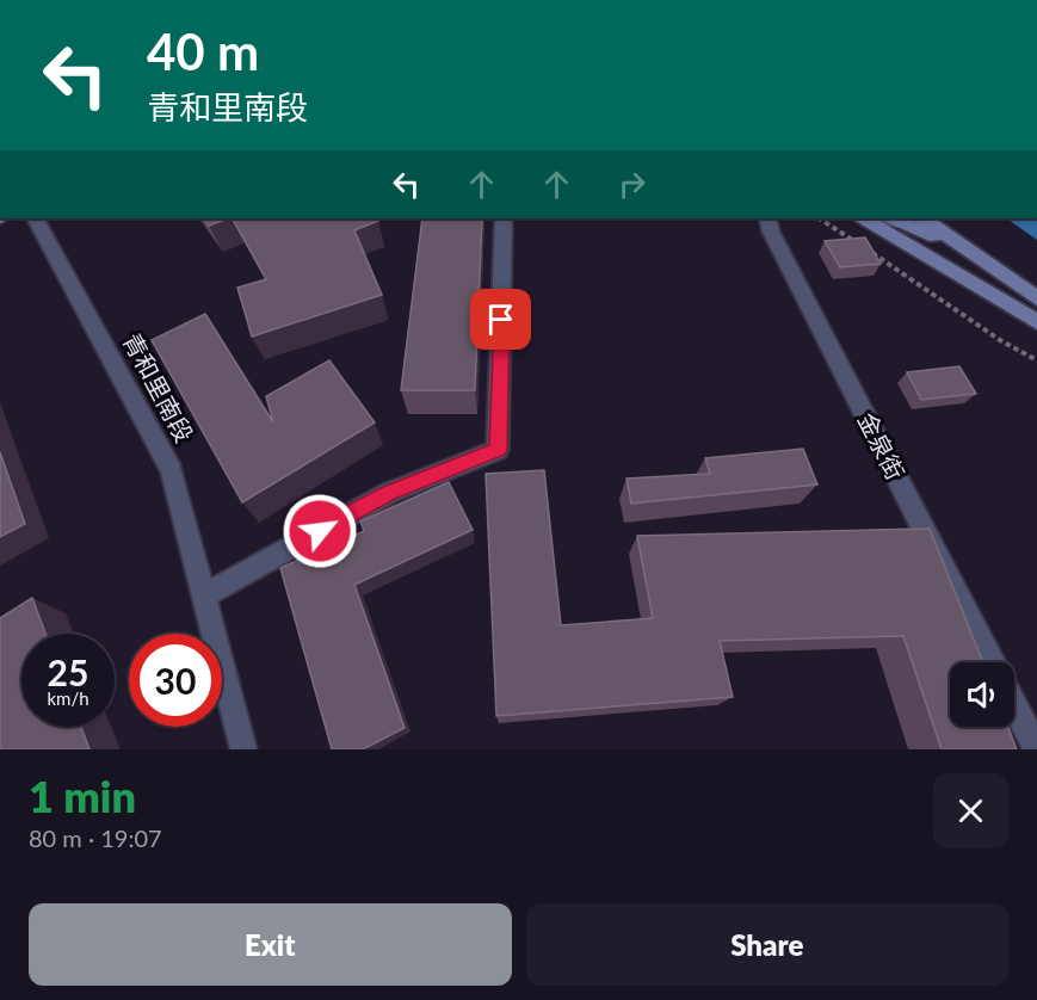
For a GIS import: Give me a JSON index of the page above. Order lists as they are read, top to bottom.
{
  "streets": {
    "street": ["青和里南段", "金泉街"]
  },
  "page": {
    "turn": ["40 m", "青和里南段"],
    "speed": "25 km/h",
    "limit": "30",
    "heading": ["1 min", "80 m · 19:07"],
    "buttons": ["Exit", "Share"]
  }
}
